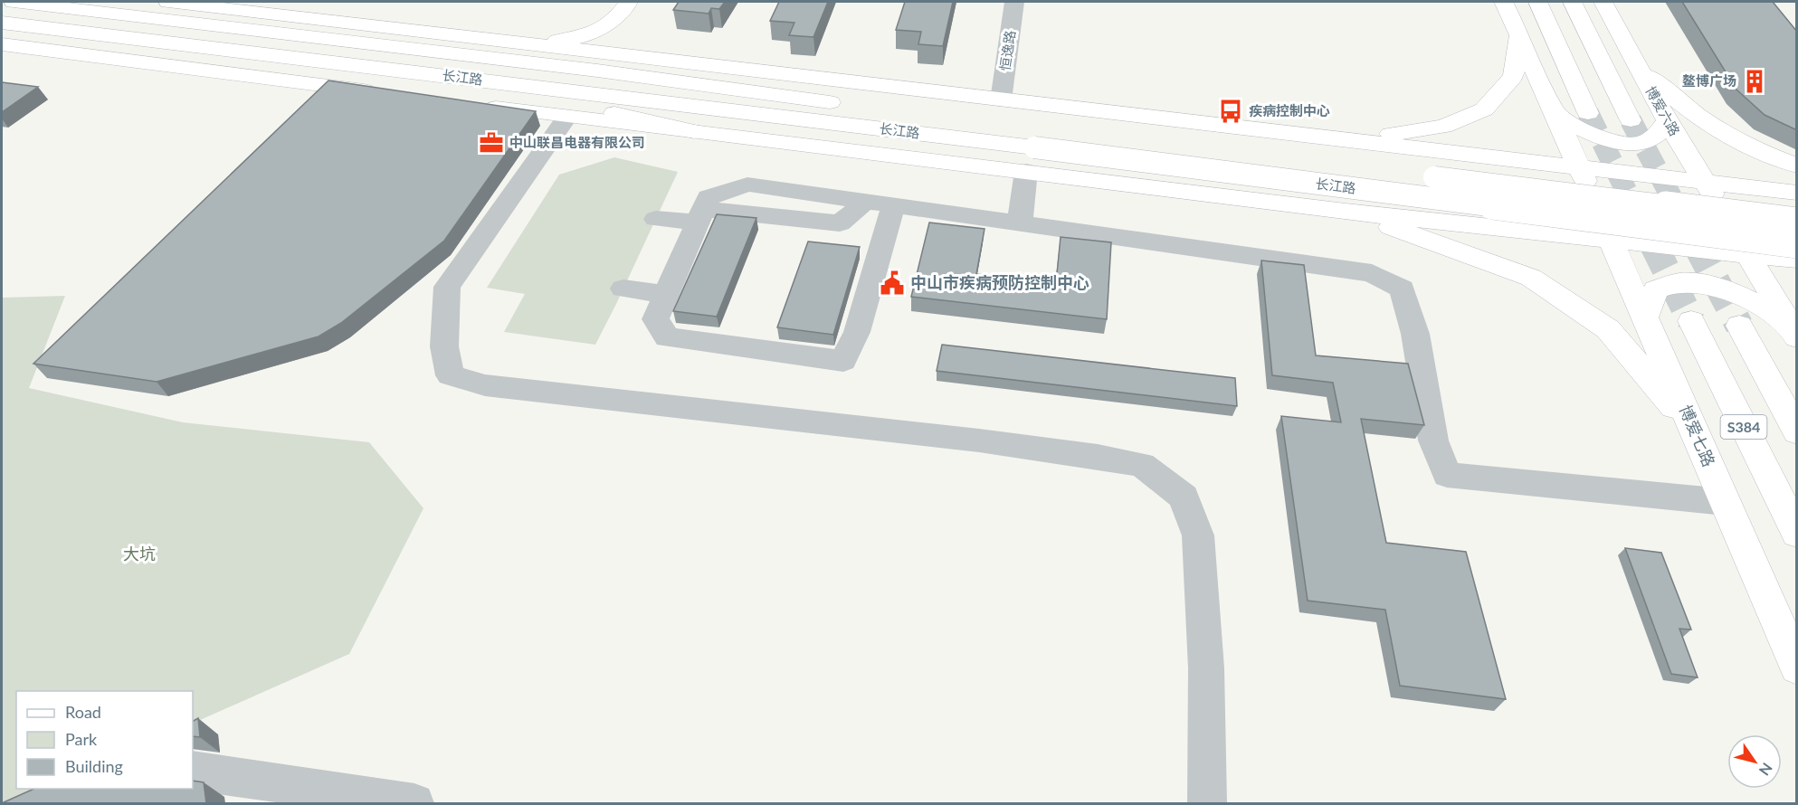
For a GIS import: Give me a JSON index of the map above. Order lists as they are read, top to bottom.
{
  "streets": {
    "main road": [
      "长江路",
      "博爱六路",
      "S384",
      "博爱七路"
    ],
    "street": ["恒逸路"]
  },
  "crossings": [
    ["长江路", "博爱六路"],
    ["长江路", "博爱七路"]
  ],
  "parks": ["大坑"],
  "places": {
    "building": ["鳌博广场"],
    "bus stop": ["疾病控制中心"],
    "office": ["中山联昌电器有限公司"],
    "public building": ["中山市疾病预防控制中心"]
  },
  "legend": ["Road", "Park", "Building"],
  "north": "bottom right"
}
